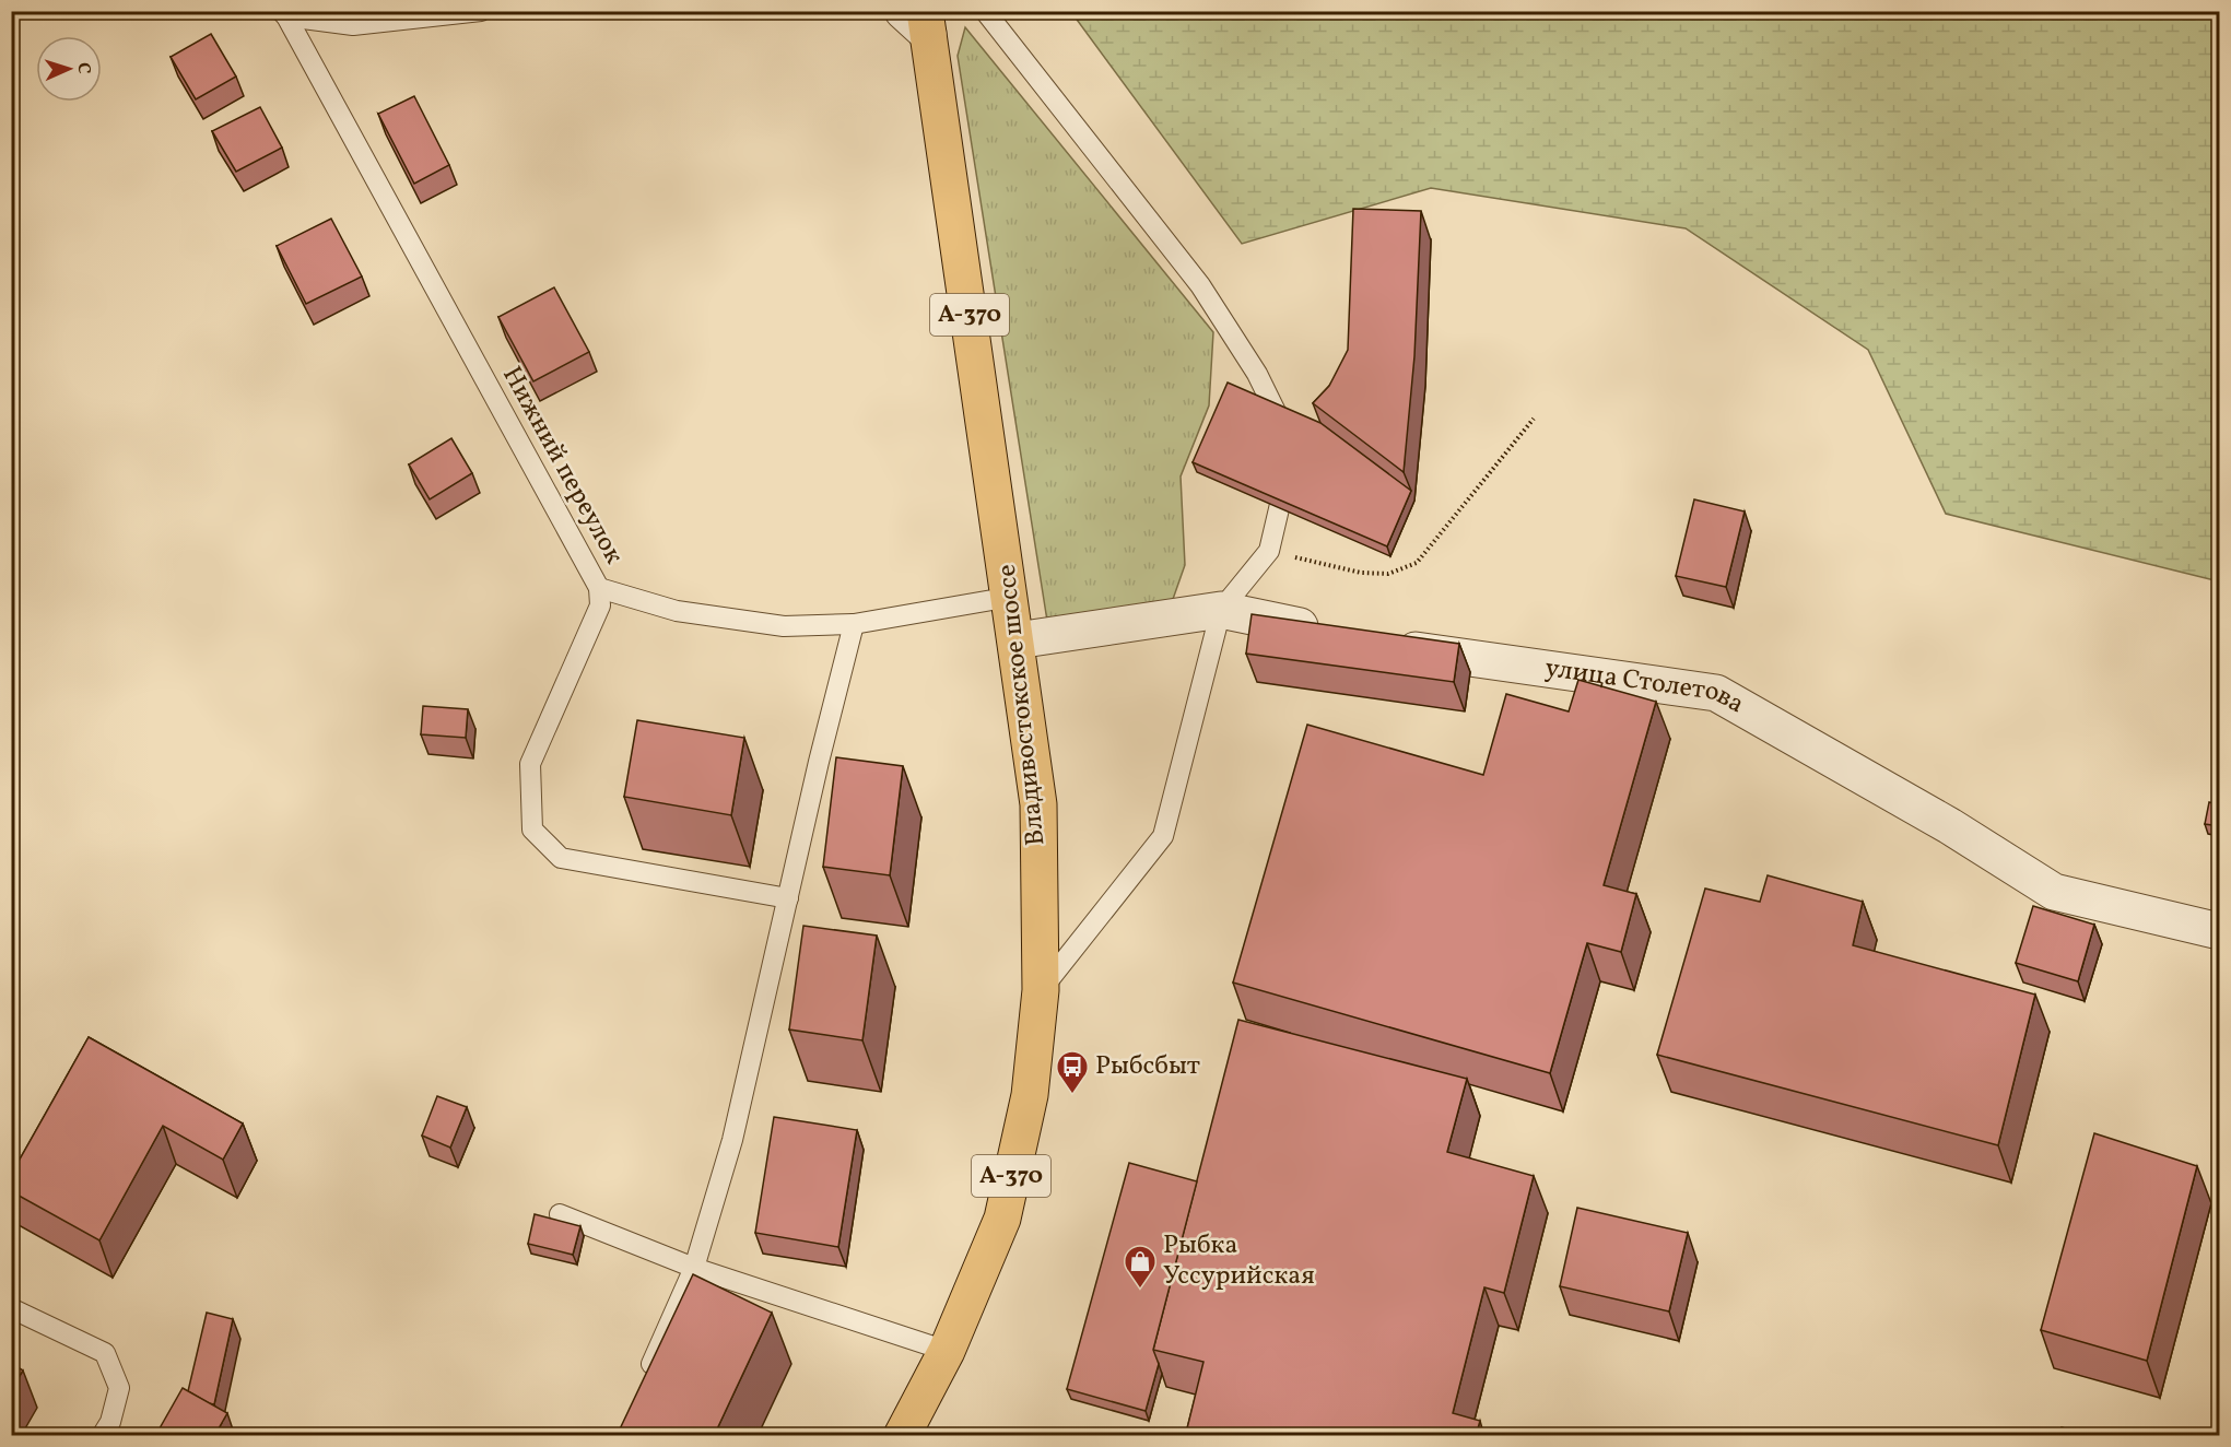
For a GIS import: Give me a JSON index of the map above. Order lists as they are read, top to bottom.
{
  "streets": {
    "highway": ["А-370", "Владивостокское шоссе"],
    "street": ["улица Столетова"],
    "lane": ["Нижний переулок"]
  },
  "places": {
    "bus stop": ["Рыбсбыт"],
    "shop": ["Рыбка Уссурийская"]
  },
  "north": "right"
}
